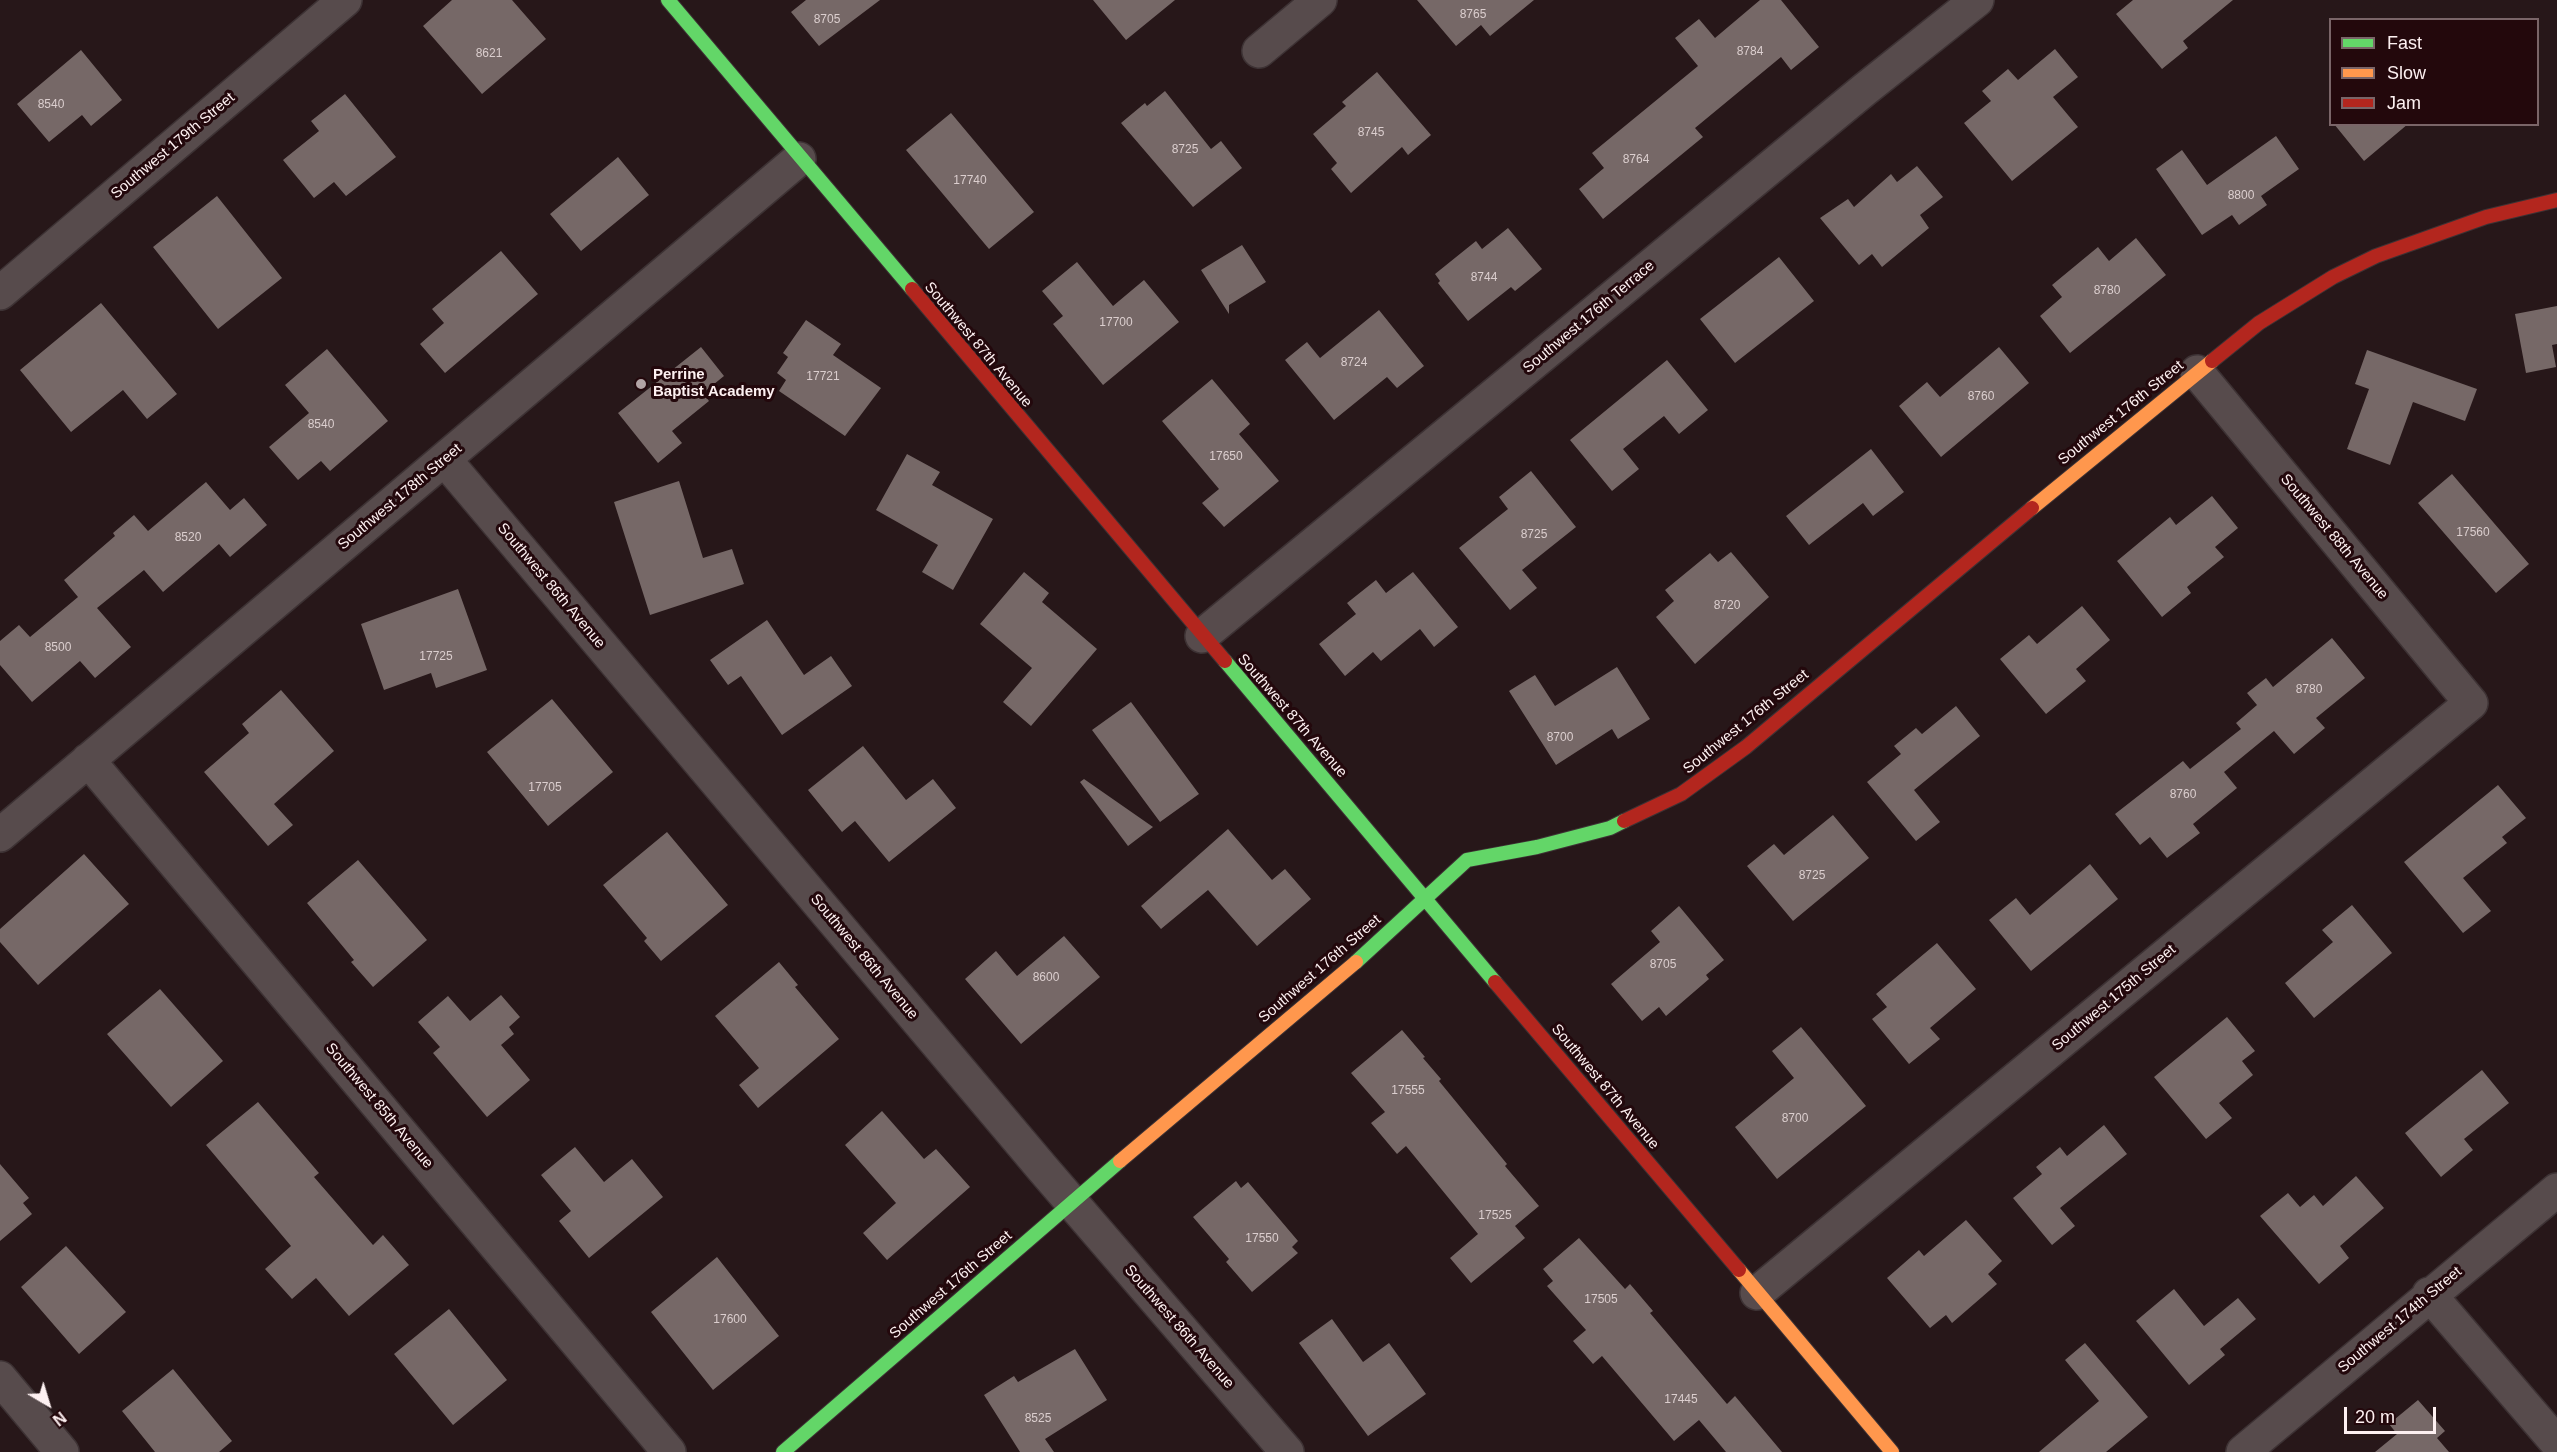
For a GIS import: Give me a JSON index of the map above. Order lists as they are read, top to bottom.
{
  "streets": {
    "street": [
      "Southwest 179th Street",
      "Southwest 176th Terrace",
      "Southwest 87th Avenue",
      "Southwest 176th Street",
      "Southwest 178th Street",
      "Southwest 88th Avenue",
      "Southwest 86th Avenue",
      "Southwest 175th Street",
      "Southwest 85th Avenue",
      "Southwest 174th Street"
    ]
  },
  "crossings": [
    ["Southwest 176th Terrace", "Southwest 87th Avenue"],
    ["Southwest 87th Avenue", "Southwest 176th Street"],
    ["Southwest 87th Avenue", "Southwest 178th Street"],
    ["Southwest 87th Avenue", "Southwest 175th Street"],
    ["Southwest 176th Street", "Southwest 88th Avenue"],
    ["Southwest 176th Street", "Southwest 86th Avenue"],
    ["Southwest 178th Street", "Southwest 86th Avenue"],
    ["Southwest 178th Street", "Southwest 85th Avenue"],
    ["Southwest 88th Avenue", "Southwest 175th Street"]
  ],
  "places": ["Perrine Baptist Academy"],
  "house_numbers": [
    "8765",
    "8705",
    "8784",
    "8621",
    "8540",
    "8745",
    "8725",
    "8764",
    "17740",
    "8800",
    "8744",
    "8780",
    "17700",
    "8724",
    "17721",
    "8760",
    "8540",
    "17650",
    "17560",
    "8725",
    "8520",
    "8720",
    "8500",
    "17725",
    "8780",
    "8700",
    "17705",
    "8760",
    "8725",
    "8705",
    "8600",
    "17555",
    "8700",
    "17525",
    "17550",
    "17505",
    "17600",
    "17445",
    "8525"
  ],
  "legend": ["Fast", "Slow", "Jam"],
  "scale_bar": "20 m",
  "north": "bottom right"
}
